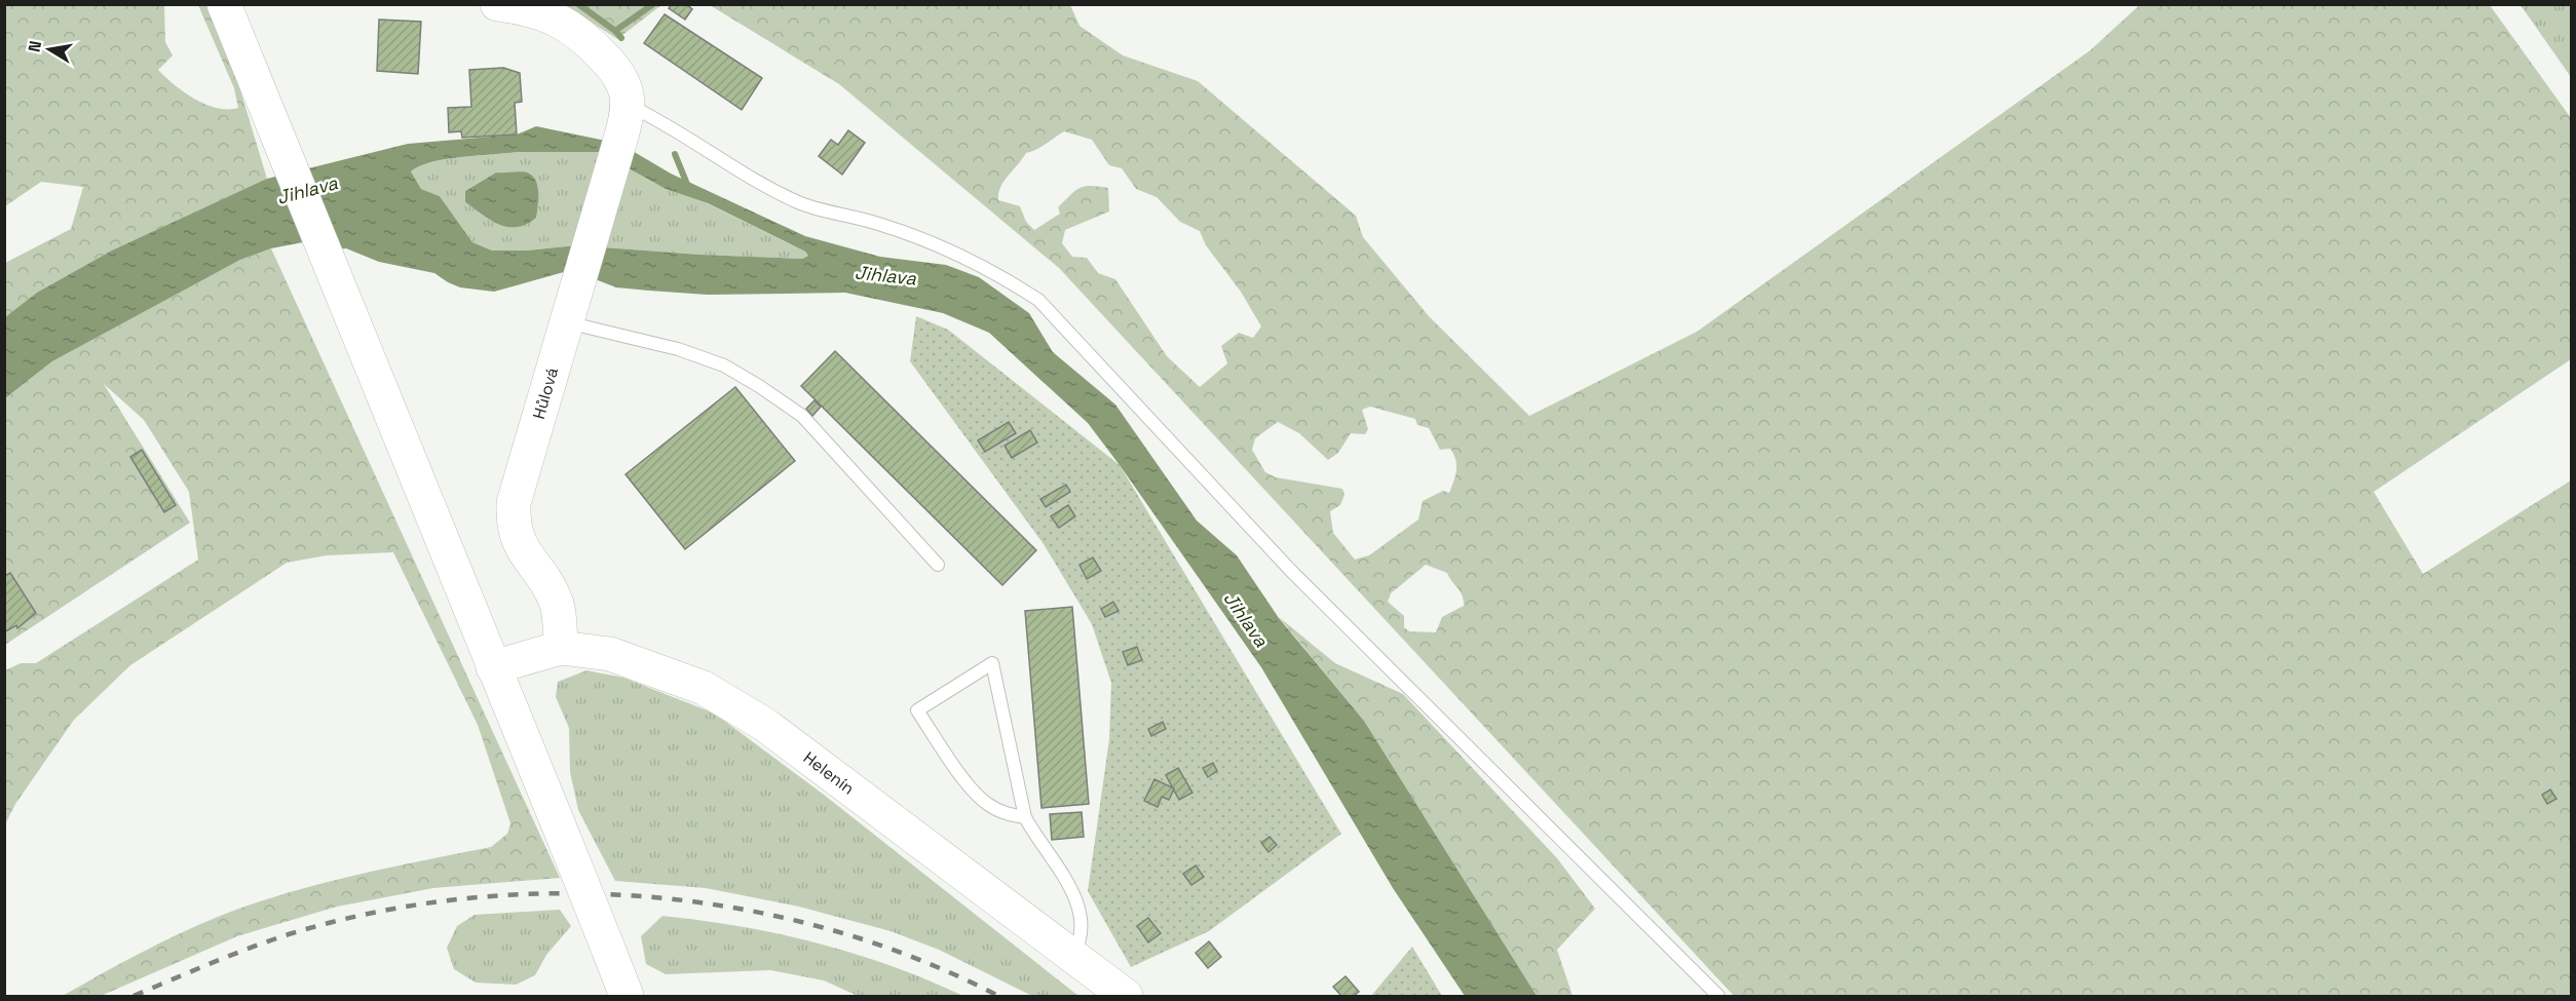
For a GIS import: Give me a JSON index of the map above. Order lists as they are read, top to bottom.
{
  "streets": {
    "street": ["Hůlová", "Helenín"]
  },
  "crossings": [
    ["Hůlová", "Helenín"]
  ],
  "water": ["Jihlava"],
  "north": "left"
}
